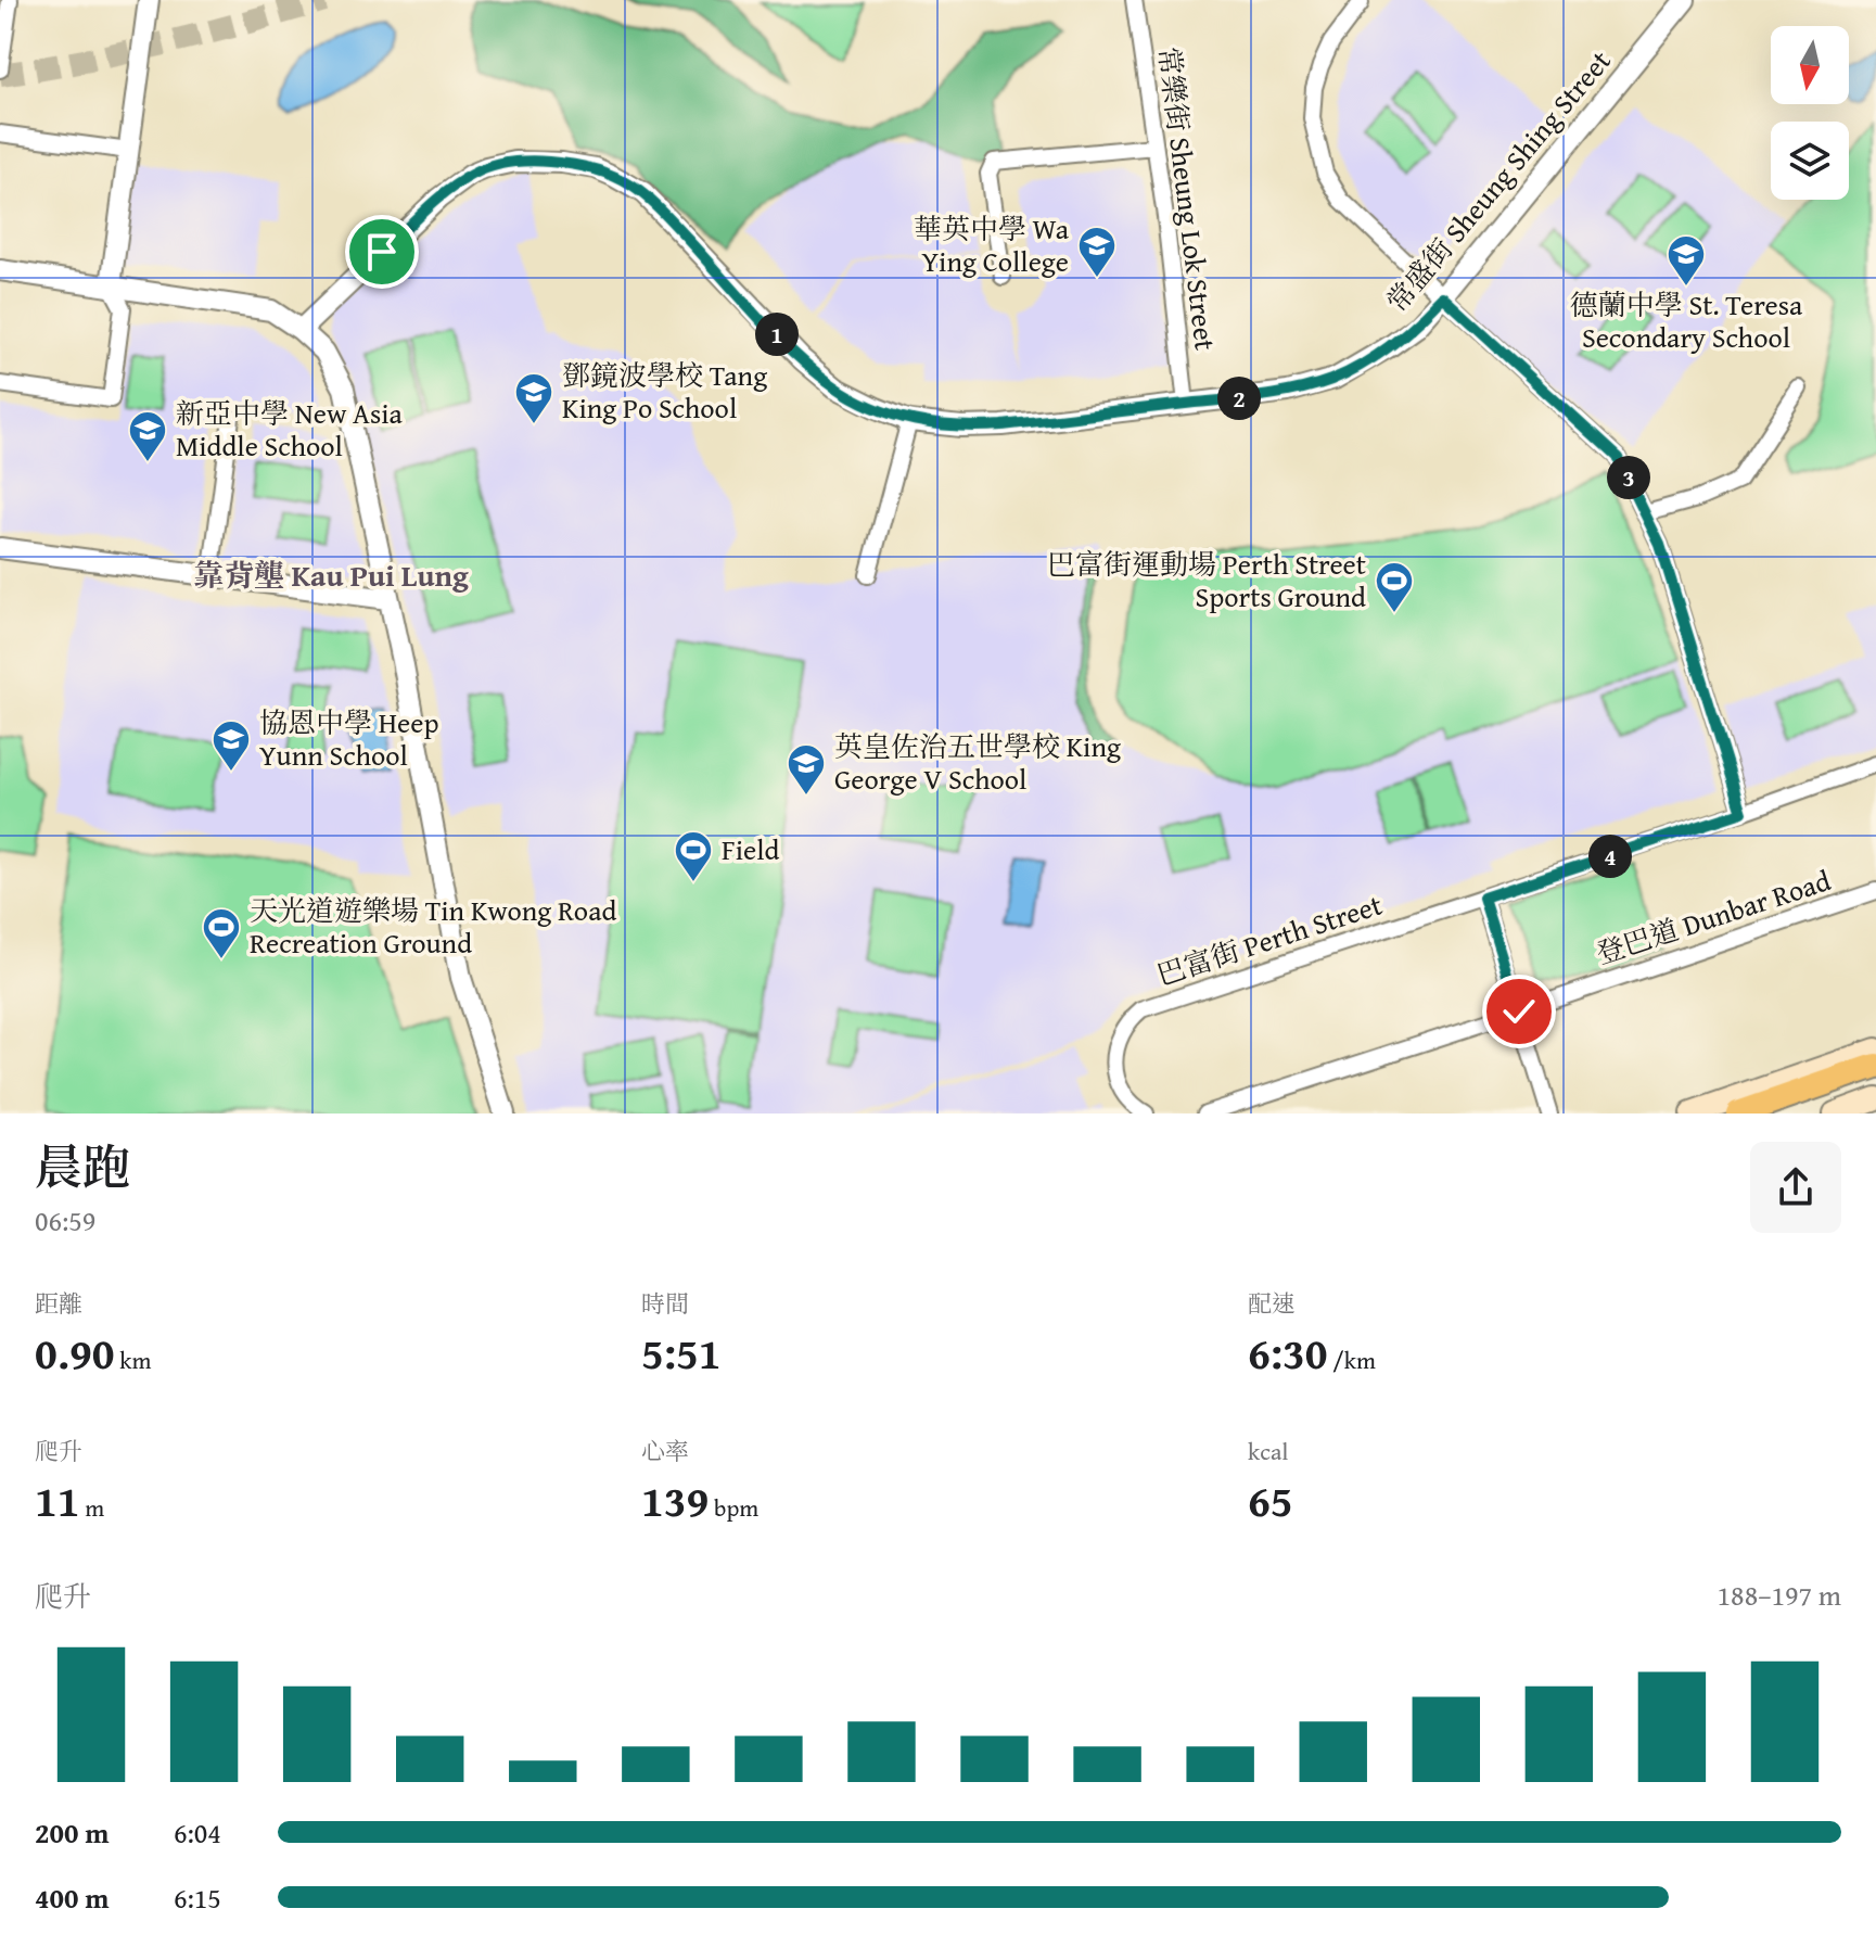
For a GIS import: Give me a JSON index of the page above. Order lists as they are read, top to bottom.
{
  "streets": {
    "street": [
      "常盛街 Sheung Shing Street",
      "常樂街 Sheung Lok Street",
      "登巴道 Dunbar Road",
      "巴富街 Perth Street"
    ]
  },
  "crossings": [
    ["常盛街 Sheung Shing Street", "常樂街 Sheung Lok Street"]
  ],
  "districts": ["靠背壟 Kau Pui Lung"],
  "places": {
    "school or university": [
      "華英中學 Wa Ying College",
      "德蘭中學 St. Teresa Secondary School",
      "鄧鏡波學校 Tang King Po School",
      "新亞中學 New Asia Middle School",
      "協恩中學 Heep Yunn School",
      "英皇佐治五世學校 King George V School"
    ],
    "sports": ["巴富街運動場 Perth Street Sports Ground", "Field", "天光道遊樂場 Tin Kwong Road Recreation Ground"]
  },
  "north": "bottom",
  "page": {
    "pins": [
      "1",
      "2",
      "3",
      "4"
    ],
    "heading": ["晨跑", "06:59"],
    "stats": [
      ["距離", "0.90 km"],
      ["時間", "5:51"],
      ["配速", "6:30 /km"],
      ["爬升", "11 m"],
      ["心率", "139 bpm"],
      ["kcal", "65"]
    ],
    "chart": ["爬升", "188–197 m"],
    "list": [
      {
        "name": "200 m",
        "note": "6:04"
      },
      {
        "name": "400 m",
        "note": "6:15"
      }
    ]
  }
}
